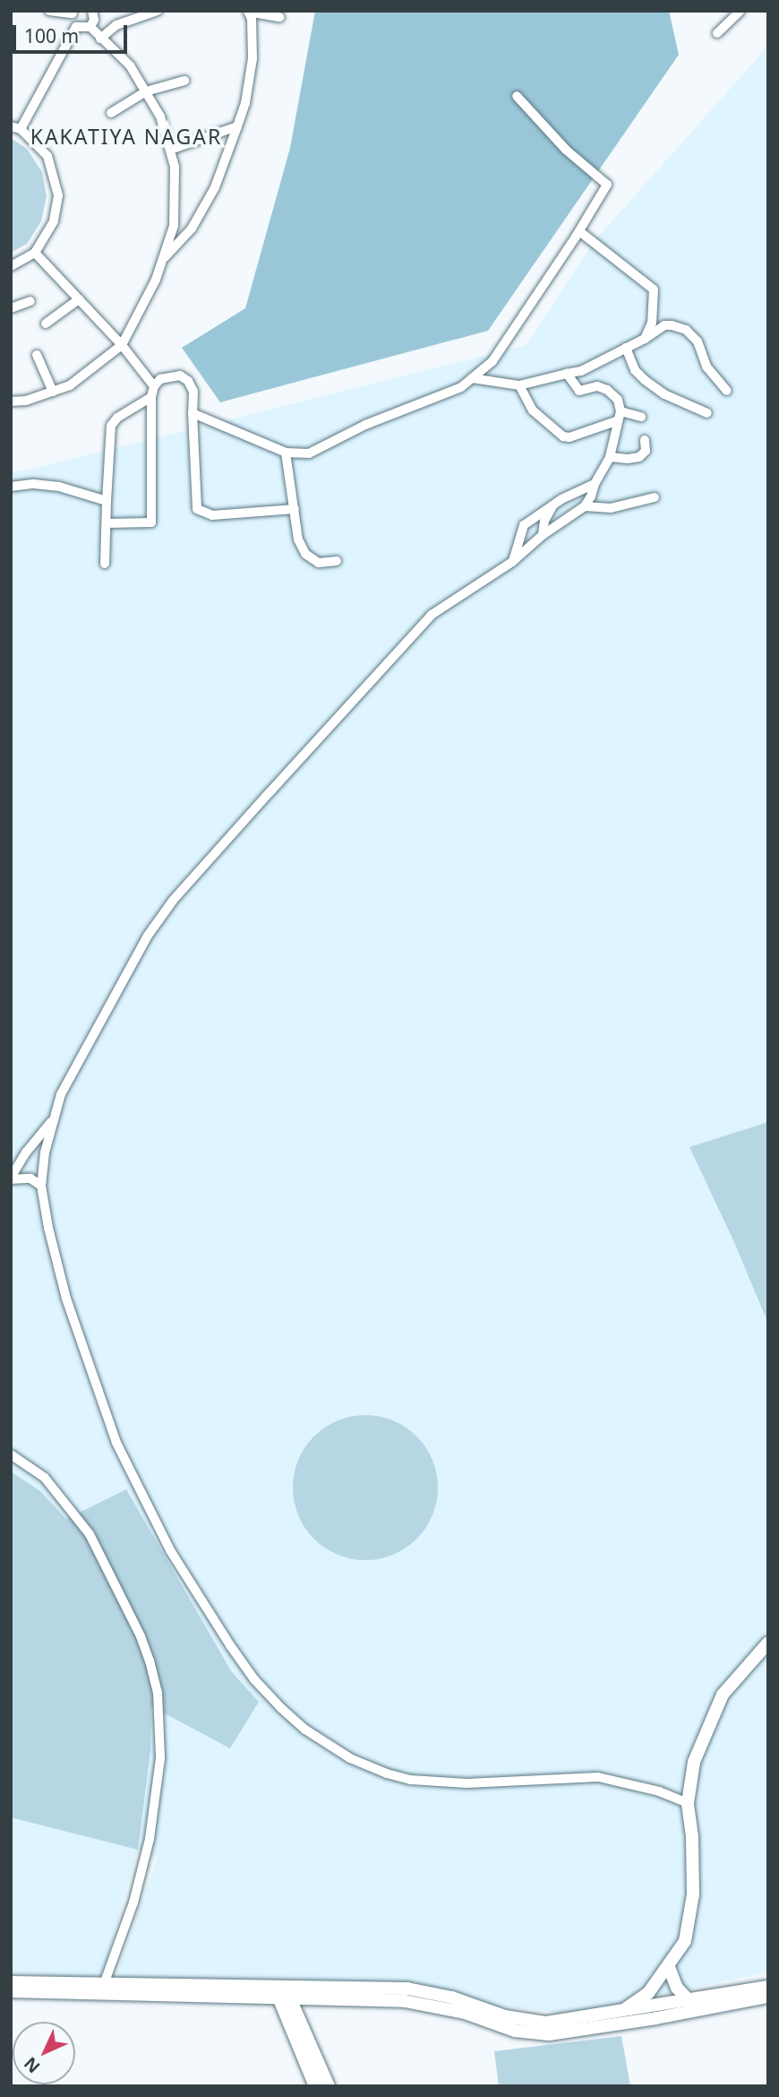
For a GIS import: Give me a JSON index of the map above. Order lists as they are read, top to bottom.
{
  "districts": ["KAKATIYA NAGAR"],
  "scale_bar": "100 m",
  "north": "bottom left"
}
